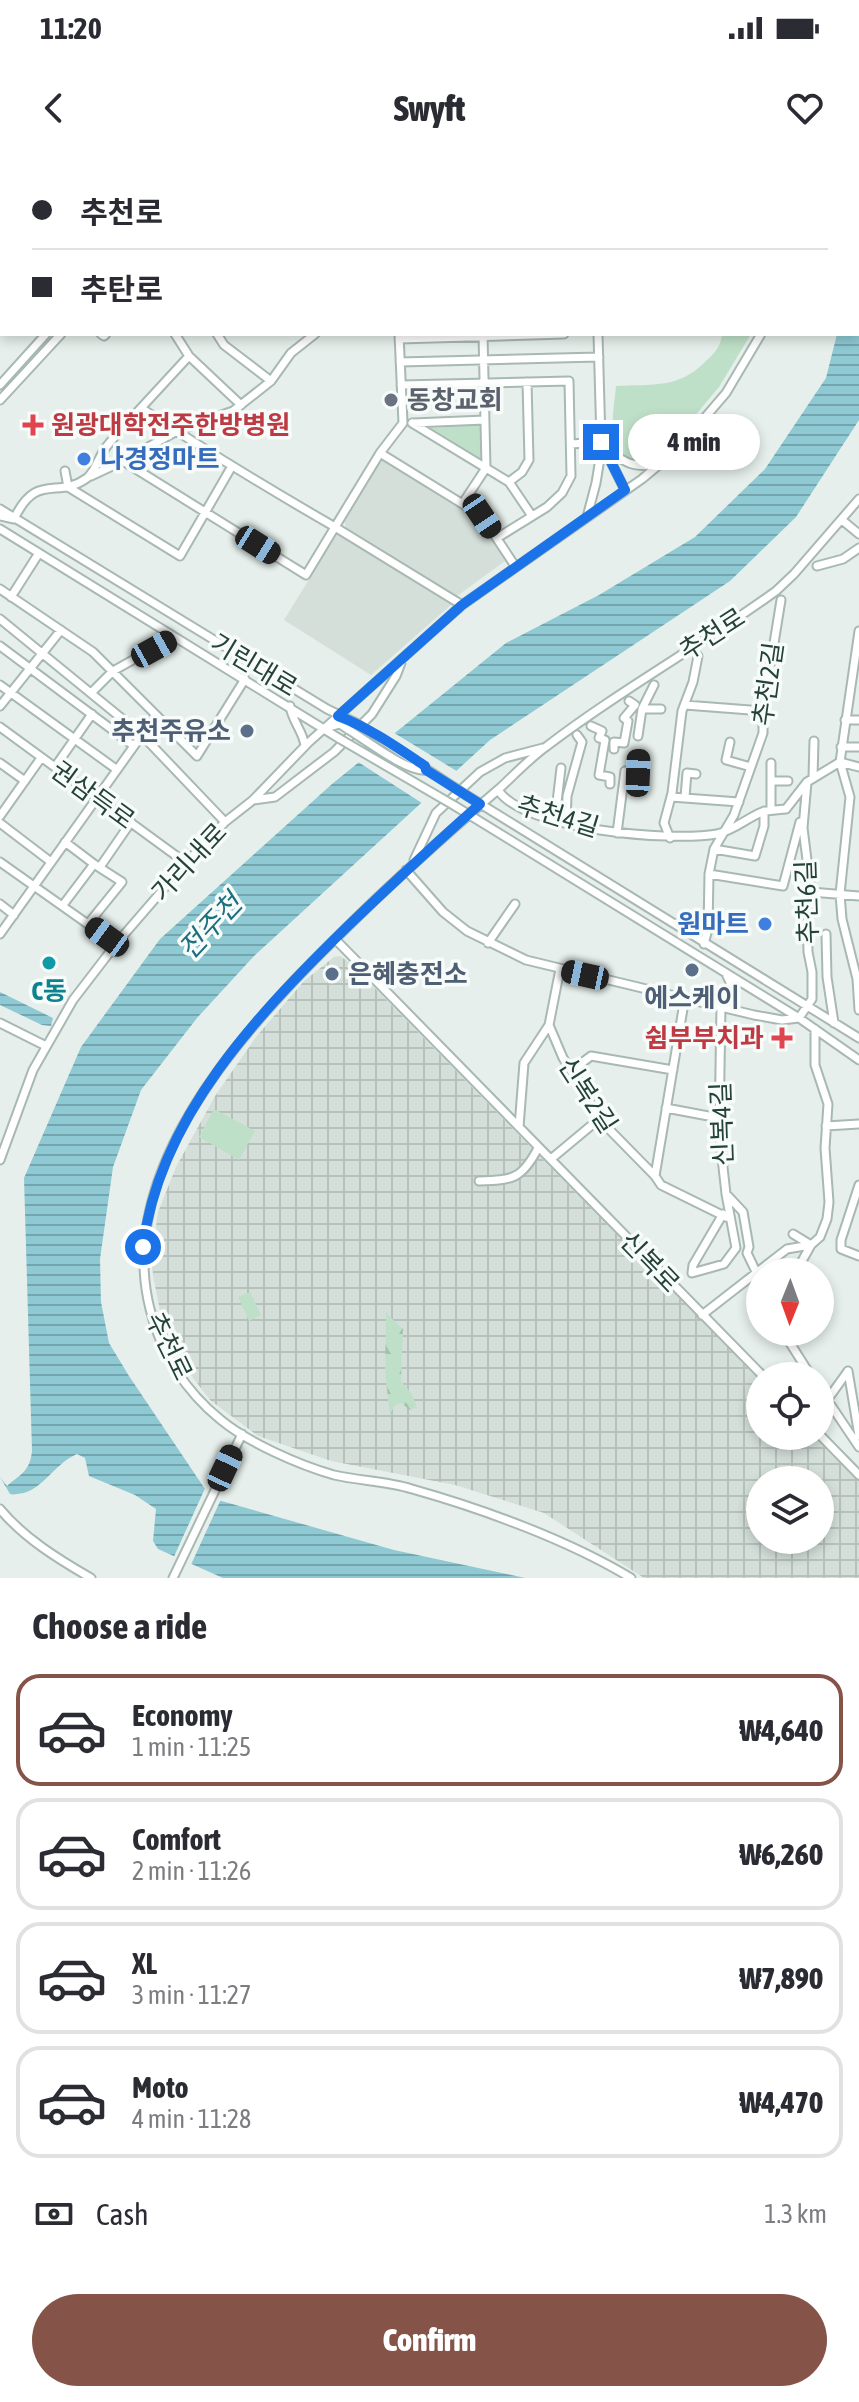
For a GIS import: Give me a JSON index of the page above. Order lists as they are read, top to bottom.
{
  "streets": {
    "street": [
      "추천로",
      "기린대로",
      "추천2길",
      "권삼득로",
      "추천4길",
      "가리내로",
      "추천6길",
      "신복2길",
      "신복4길",
      "신복로"
    ]
  },
  "crossings": [
    ["추천로", "기린대로"],
    ["추천로", "추천4길"],
    ["추천로", "신복로"],
    ["기린대로", "추천2길"],
    ["기린대로", "가리내로"],
    ["기린대로", "추천6길"],
    ["기린대로", "신복4길"],
    ["추천2길", "추천4길"],
    ["권삼득로", "가리내로"],
    ["신복2길", "신복4길"]
  ],
  "water": ["전주천"],
  "places": {
    "other": [
      "동창교회",
      "나경정마트",
      "추천주유소",
      "원마트",
      "C동",
      "에스케이",
      "은혜충전소"
    ],
    "health": ["원광대학전주한방병원", "쉼부부치과"]
  },
  "north": "bottom",
  "page": {
    "status": "11:20",
    "header": "Swyft",
    "banner": ["추천로", "추탄로"],
    "bubble": "4 min",
    "heading": "Choose a ride",
    "list": [
      {
        "name": "Economy",
        "note": "1 min · 11:25",
        "value": "₩4,640"
      },
      {
        "name": "Comfort",
        "note": "2 min · 11:26",
        "value": "₩6,260"
      },
      {
        "name": "XL",
        "note": "3 min · 11:27",
        "value": "₩7,890"
      },
      {
        "name": "Moto",
        "note": "4 min · 11:28",
        "value": "₩4,470"
      }
    ],
    "pay": ["Cash", "1.3 km"],
    "buttons": "Confirm"
  }
}
